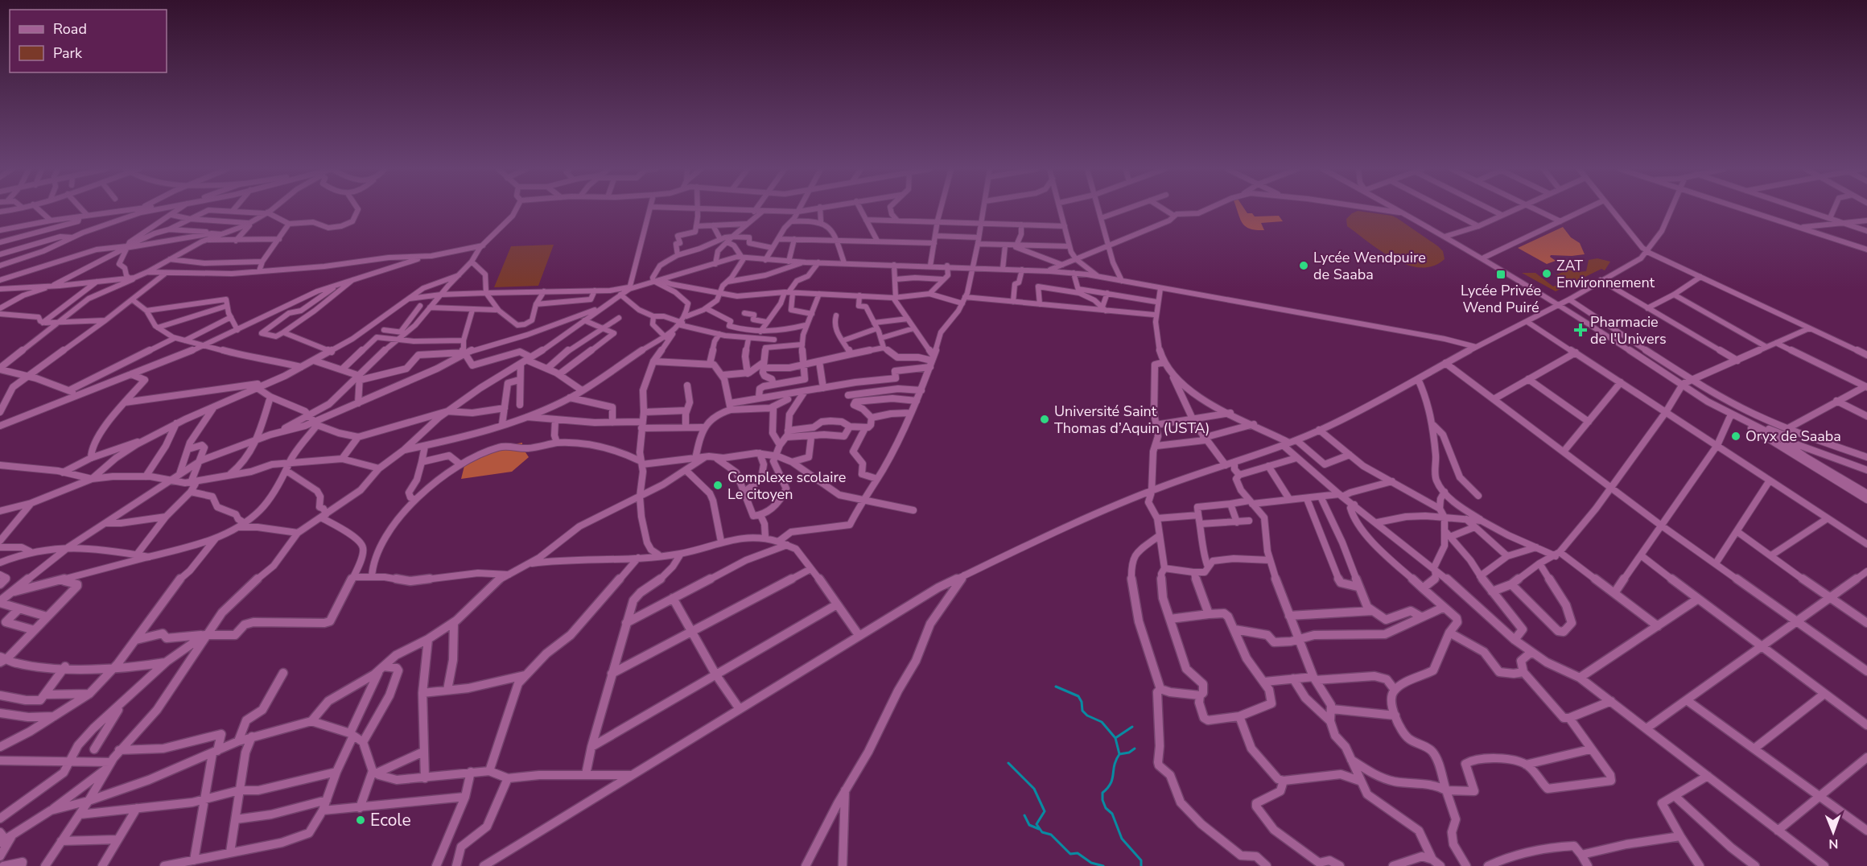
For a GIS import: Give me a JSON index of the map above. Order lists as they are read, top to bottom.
{
  "places": {
    "other": [
      "Lycée Wendpuire de Saaba",
      "ZAT Environnement",
      "Université Saint Thomas d’Aquin (USTA)",
      "Oryx de Saaba",
      "Complexe scolaire Le citoyen",
      "Ecole"
    ],
    "transit": ["Lycée Privée Wend Puiré"],
    "health": ["Pharmacie de l'Univers"]
  },
  "legend": ["Road", "Park"],
  "north": "bottom"
}
